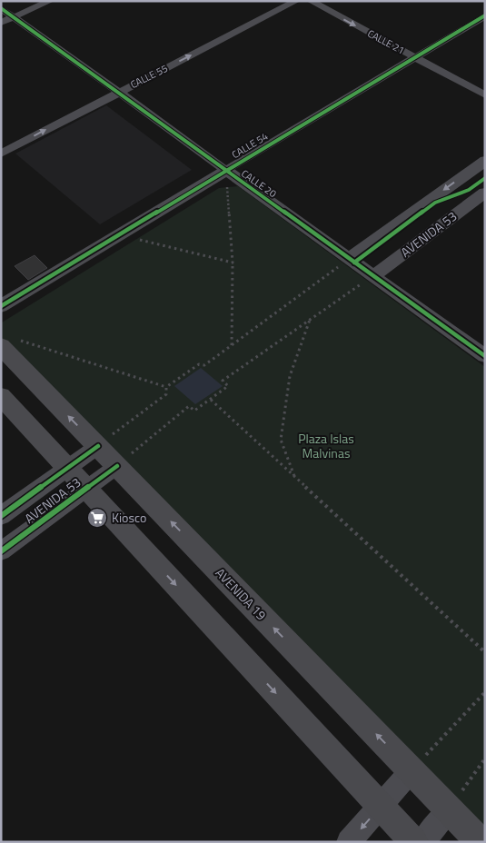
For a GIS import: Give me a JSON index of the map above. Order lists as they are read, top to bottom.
{
  "streets": {
    "main road": ["AVENIDA 19"],
    "street": [
      "CALLE 21",
      "CALLE 55",
      "CALLE 54",
      "CALLE 20",
      "AVENIDA 53"
    ]
  },
  "crossings": [
    ["CALLE 21", "CALLE 54"],
    ["CALLE 55", "CALLE 20"],
    ["CALLE 54", "CALLE 20"],
    ["CALLE 20", "AVENIDA 53"],
    ["AVENIDA 53", "AVENIDA 19"]
  ],
  "one_way": ["CALLE 21", "CALLE 55"],
  "parks": ["Plaza Islas Malvinas"],
  "places": {
    "supermarket": ["Kiosco"]
  }
}
